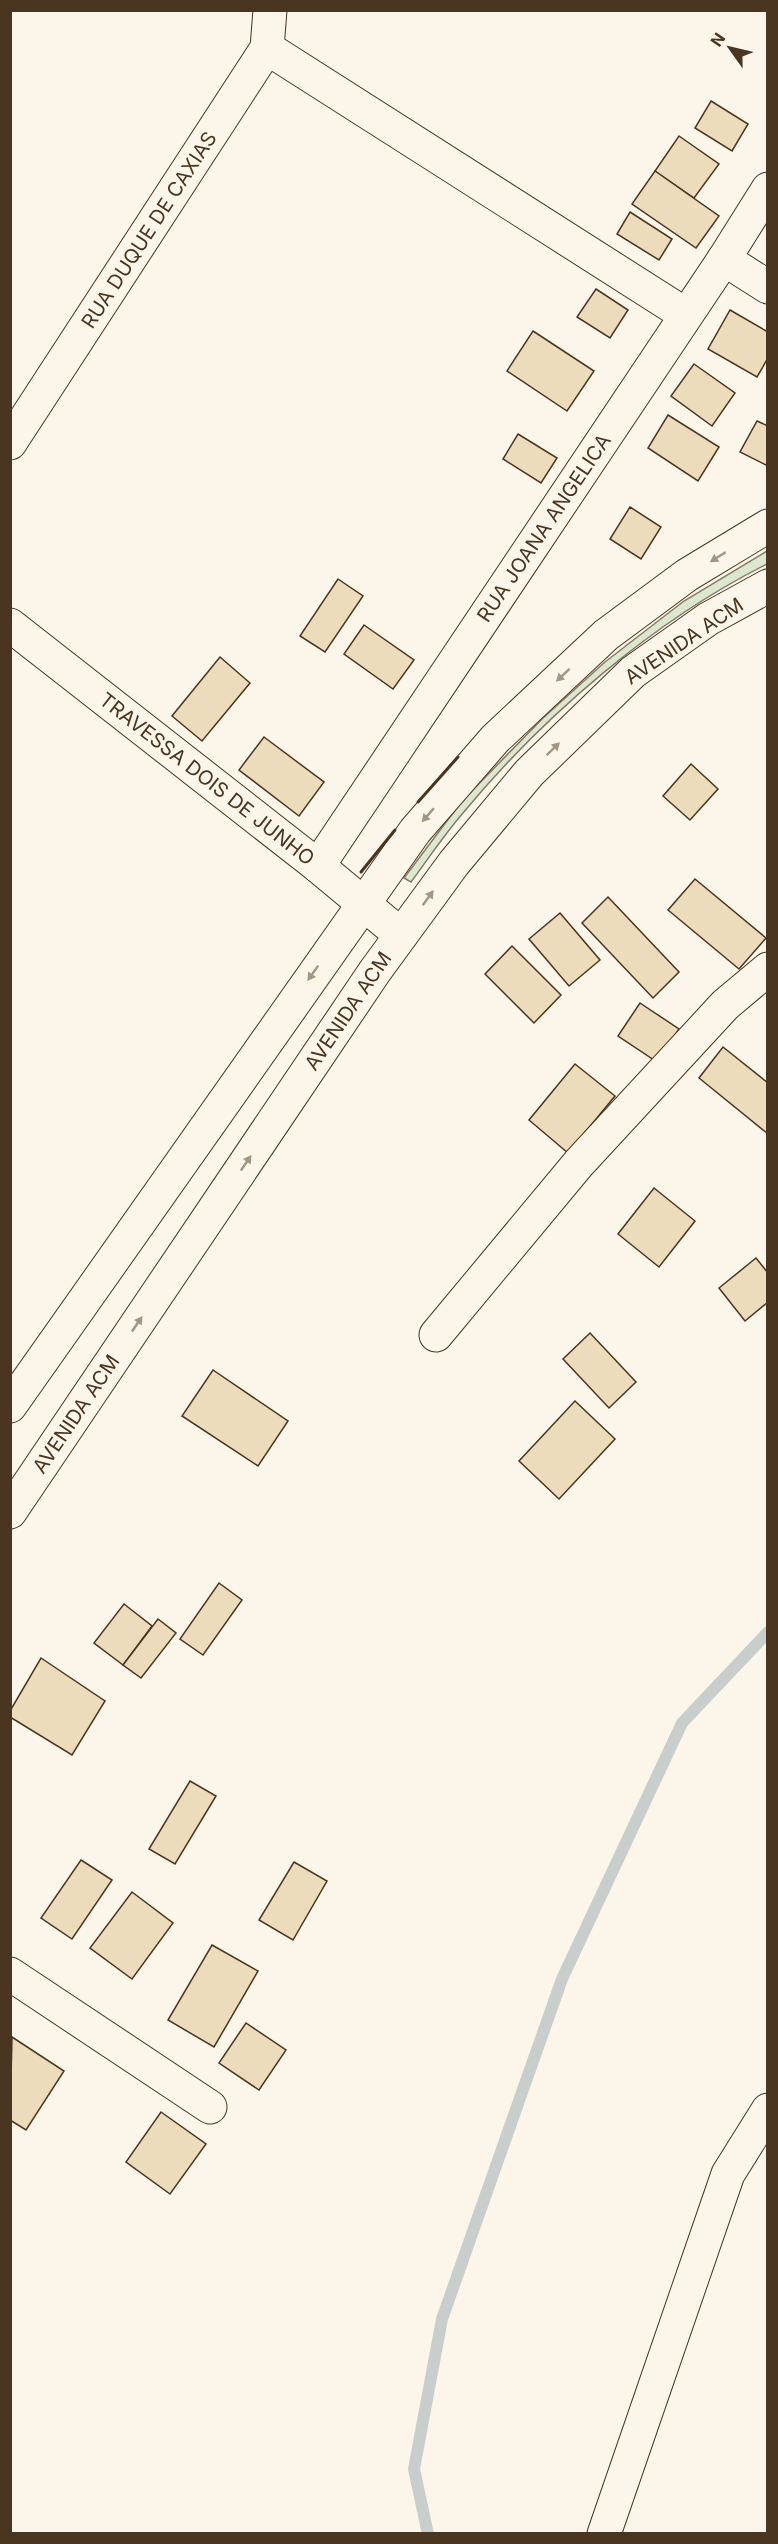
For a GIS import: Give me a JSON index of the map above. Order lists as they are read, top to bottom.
{
  "streets": {
    "street": [
      "RUA DUQUE DE CAXIAS",
      "RUA JOANA ANGELICA",
      "AVENIDA ACM",
      "TRAVESSA DOIS DE JUNHO"
    ]
  },
  "crossings": [
    ["RUA JOANA ANGELICA", "TRAVESSA DOIS DE JUNHO"],
    ["AVENIDA ACM", "TRAVESSA DOIS DE JUNHO"]
  ],
  "north": "top left"
}
